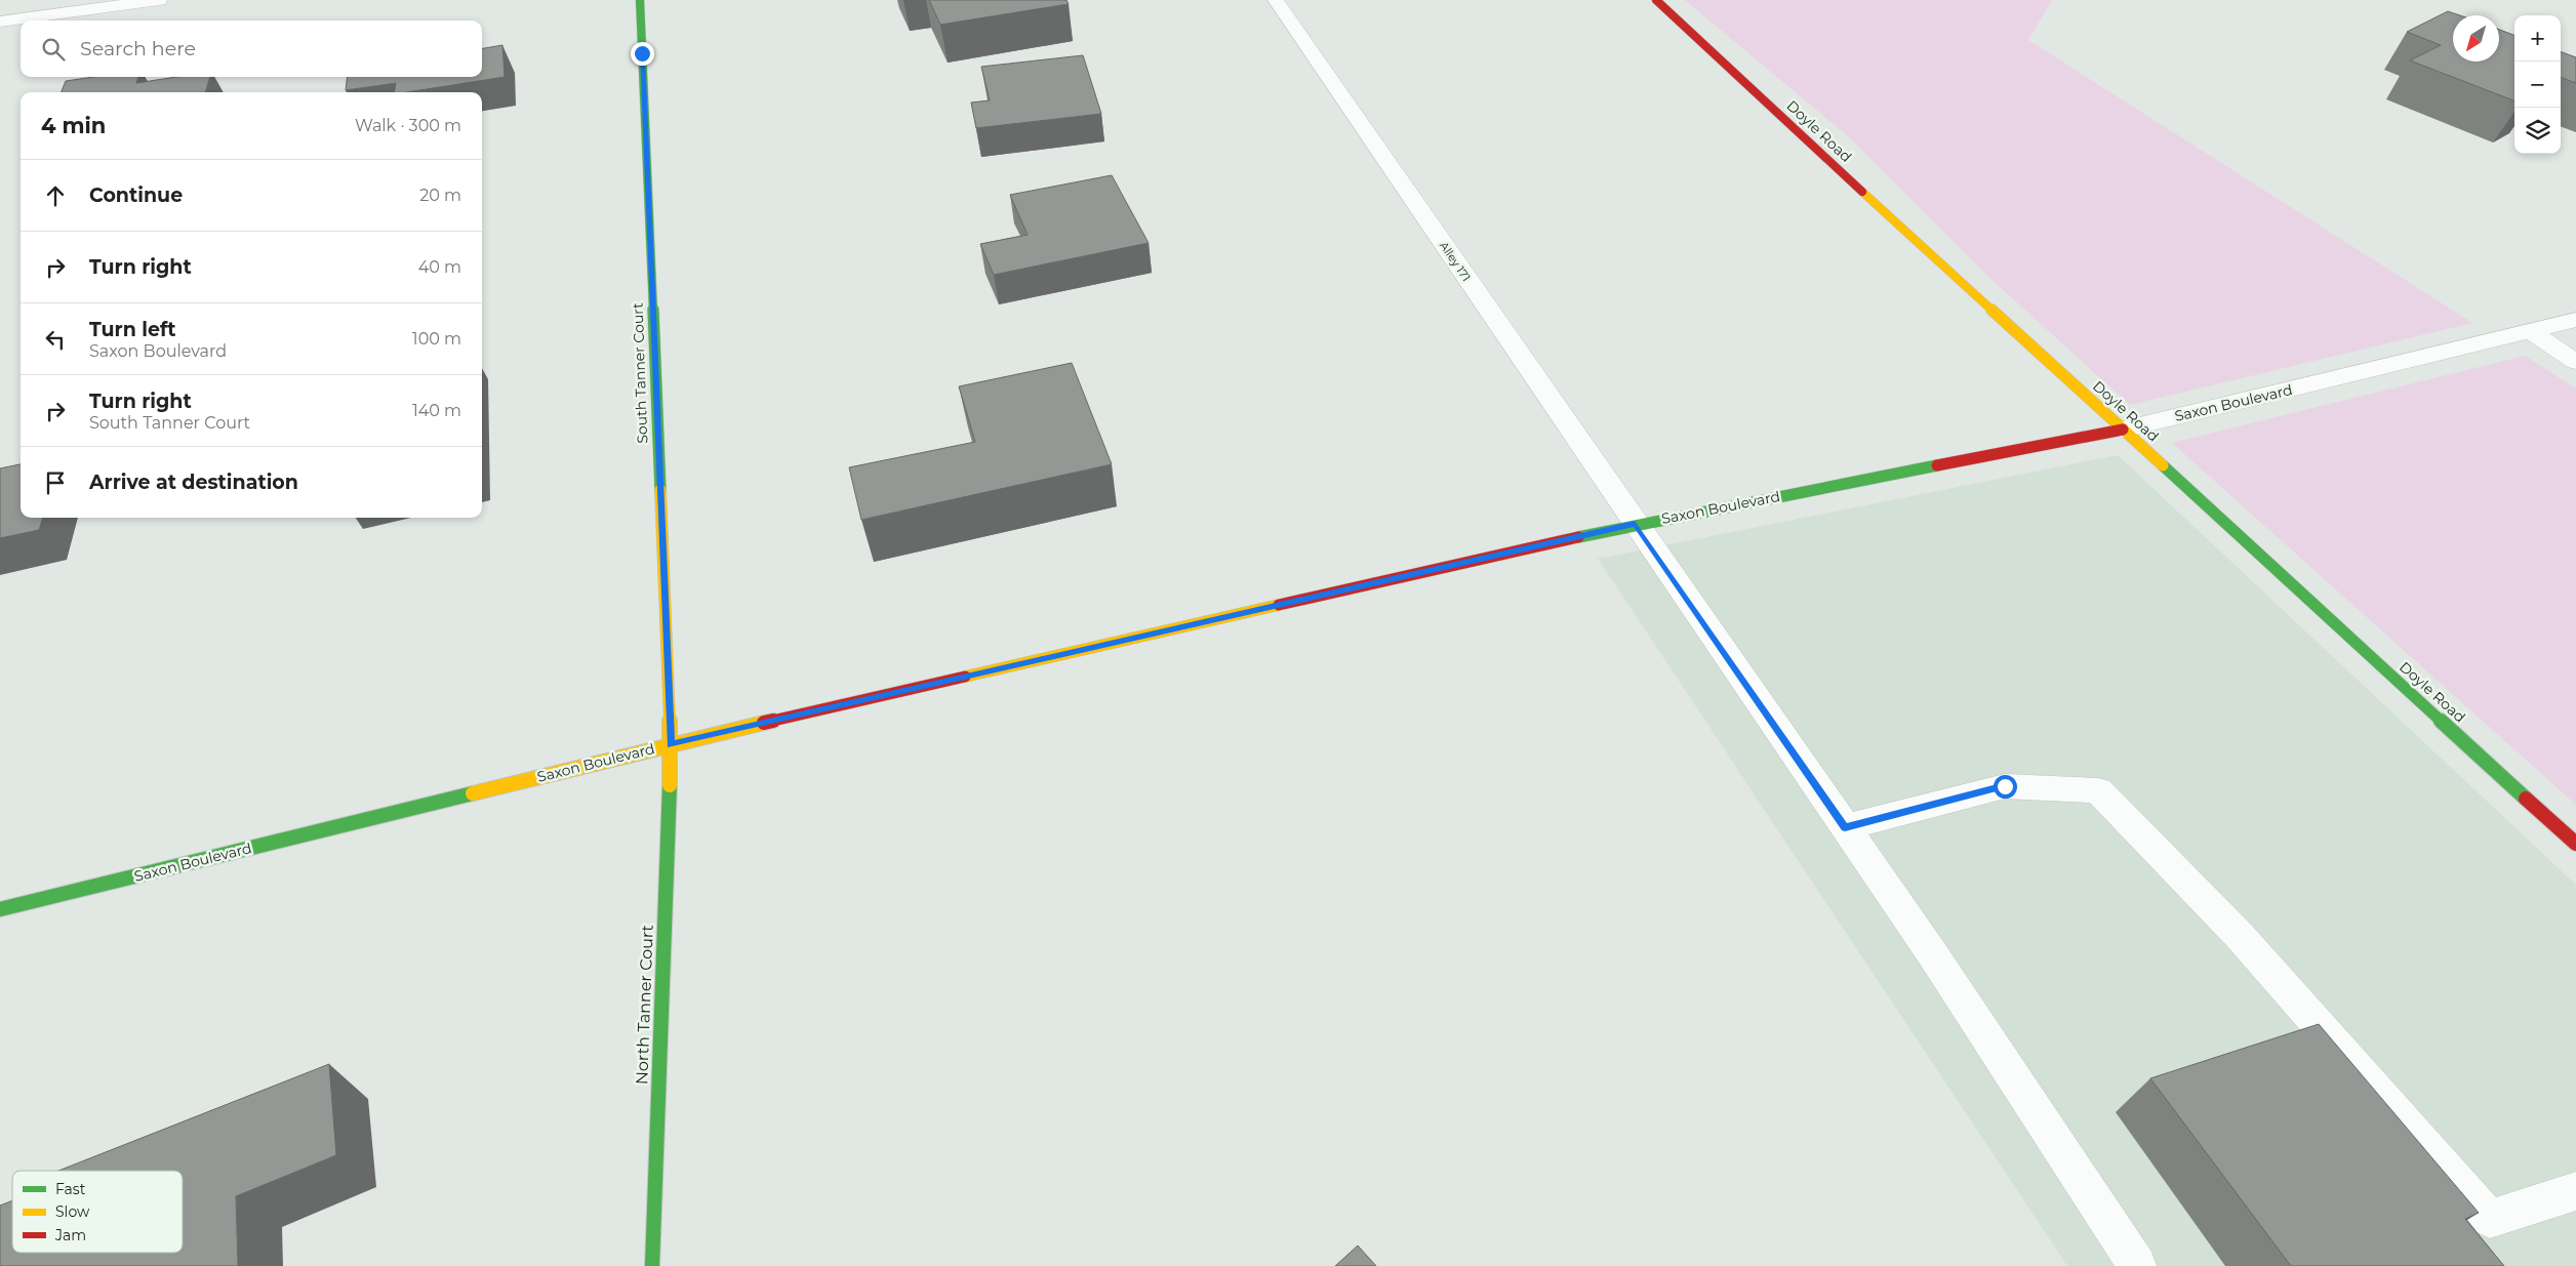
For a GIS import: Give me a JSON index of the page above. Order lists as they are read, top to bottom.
{
  "streets": {
    "main road": [
      "Doyle Road",
      "South Tanner Court",
      "Saxon Boulevard",
      "North Tanner Court"
    ],
    "street": ["Alley 171"]
  },
  "crossings": [
    ["Doyle Road", "Saxon Boulevard"],
    ["Alley 171", "Saxon Boulevard"],
    ["South Tanner Court", "Saxon Boulevard"],
    ["South Tanner Court", "North Tanner Court"],
    ["Saxon Boulevard", "North Tanner Court"]
  ],
  "legend": ["Fast", "Slow", "Jam"],
  "north": "bottom left",
  "page": {
    "map_buttons": ["+", "−"],
    "search": "Search here",
    "heading": ["4 min", "Walk · 300 m"],
    "list": [
      ["Continue", "20 m"],
      ["Turn right", "40 m"],
      ["Turn left", "Saxon Boulevard", "100 m"],
      ["Turn right", "South Tanner Court", "140 m"],
      "Arrive at destination"
    ]
  }
}
